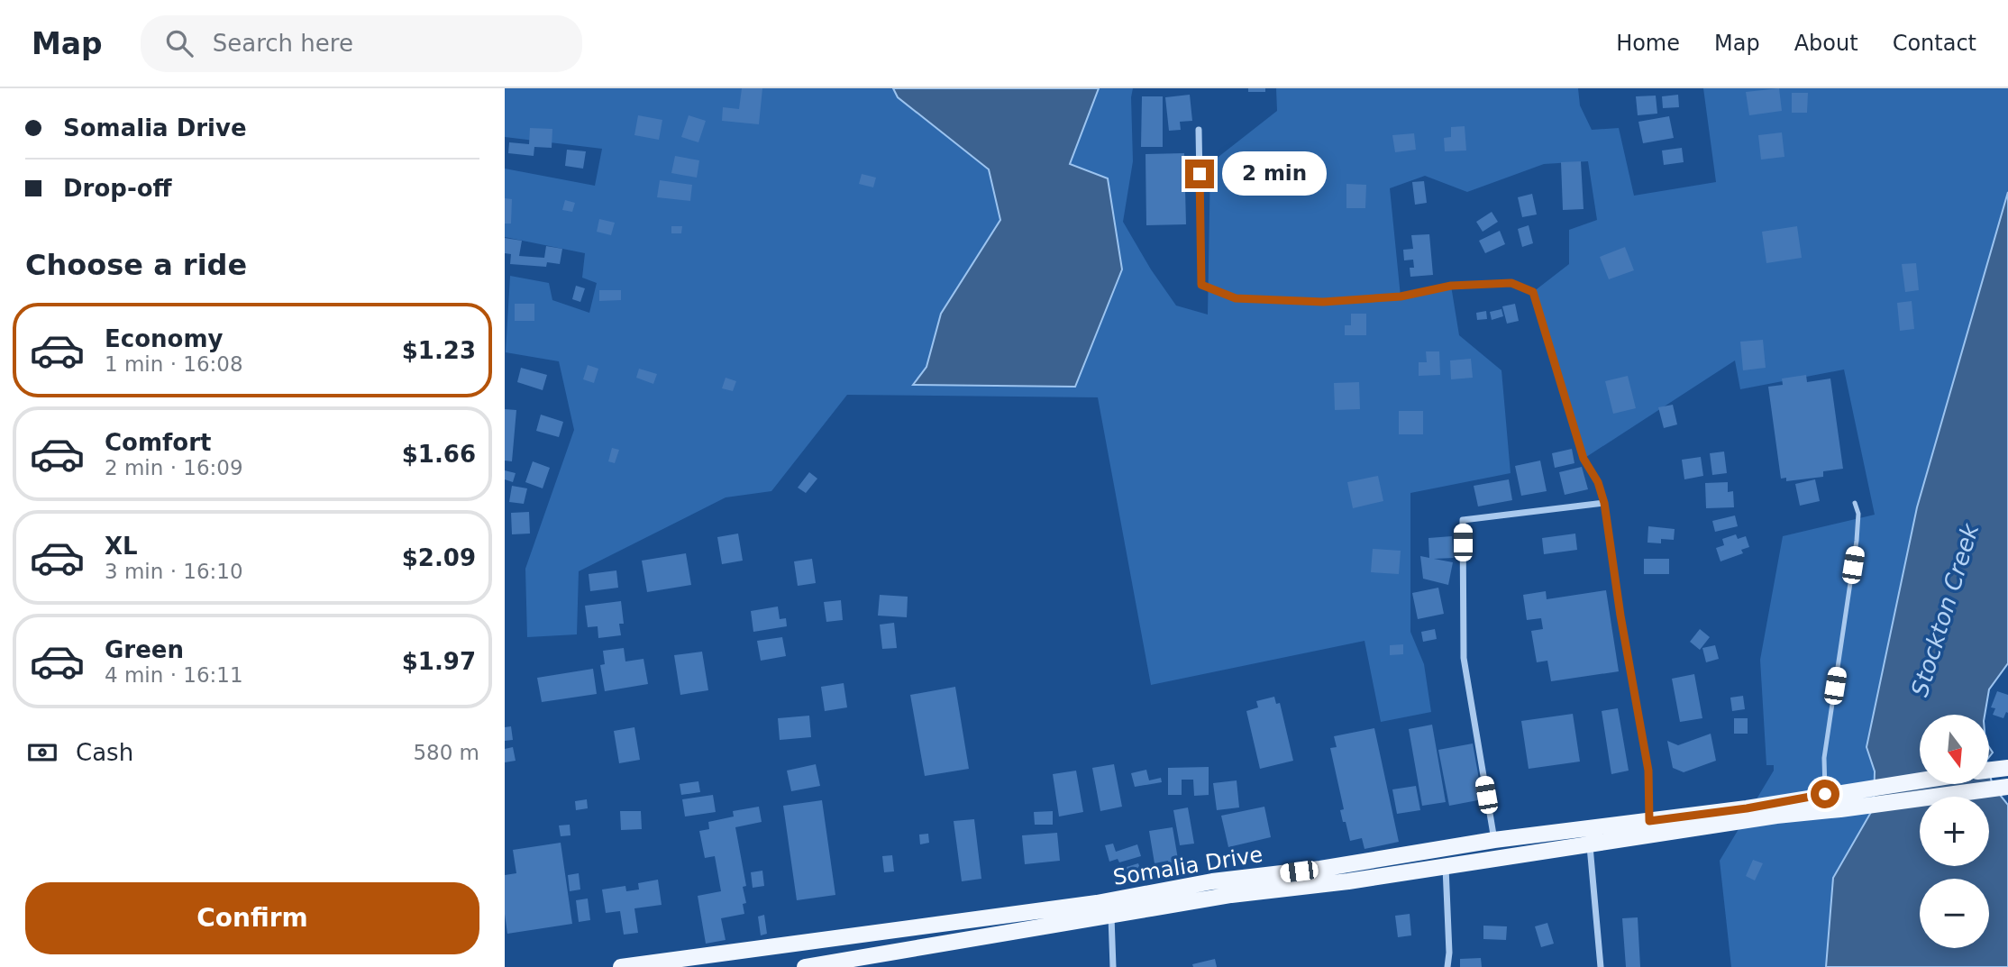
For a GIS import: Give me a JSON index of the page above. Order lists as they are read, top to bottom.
{
  "streets": {
    "main road": ["Somalia Drive"]
  },
  "water": ["Stockton Creek"],
  "north": "bottom",
  "page": {
    "header": "Map",
    "search": "Search here",
    "nav": [
      "Home",
      "Map",
      "About",
      "Contact"
    ],
    "banner": ["Somalia Drive", "Drop-off"],
    "bubble": "2 min",
    "heading": "Choose a ride",
    "list": [
      {
        "name": "Economy",
        "note": "1 min · 16:08",
        "value": "$1.23"
      },
      {
        "name": "Comfort",
        "note": "2 min · 16:09",
        "value": "$1.66"
      },
      {
        "name": "XL",
        "note": "3 min · 16:10",
        "value": "$2.09"
      },
      {
        "name": "Green",
        "note": "4 min · 16:11",
        "value": "$1.97"
      }
    ],
    "map_buttons": ["+", "−"],
    "pay": ["Cash", "580 m"],
    "buttons": "Confirm"
  }
}
